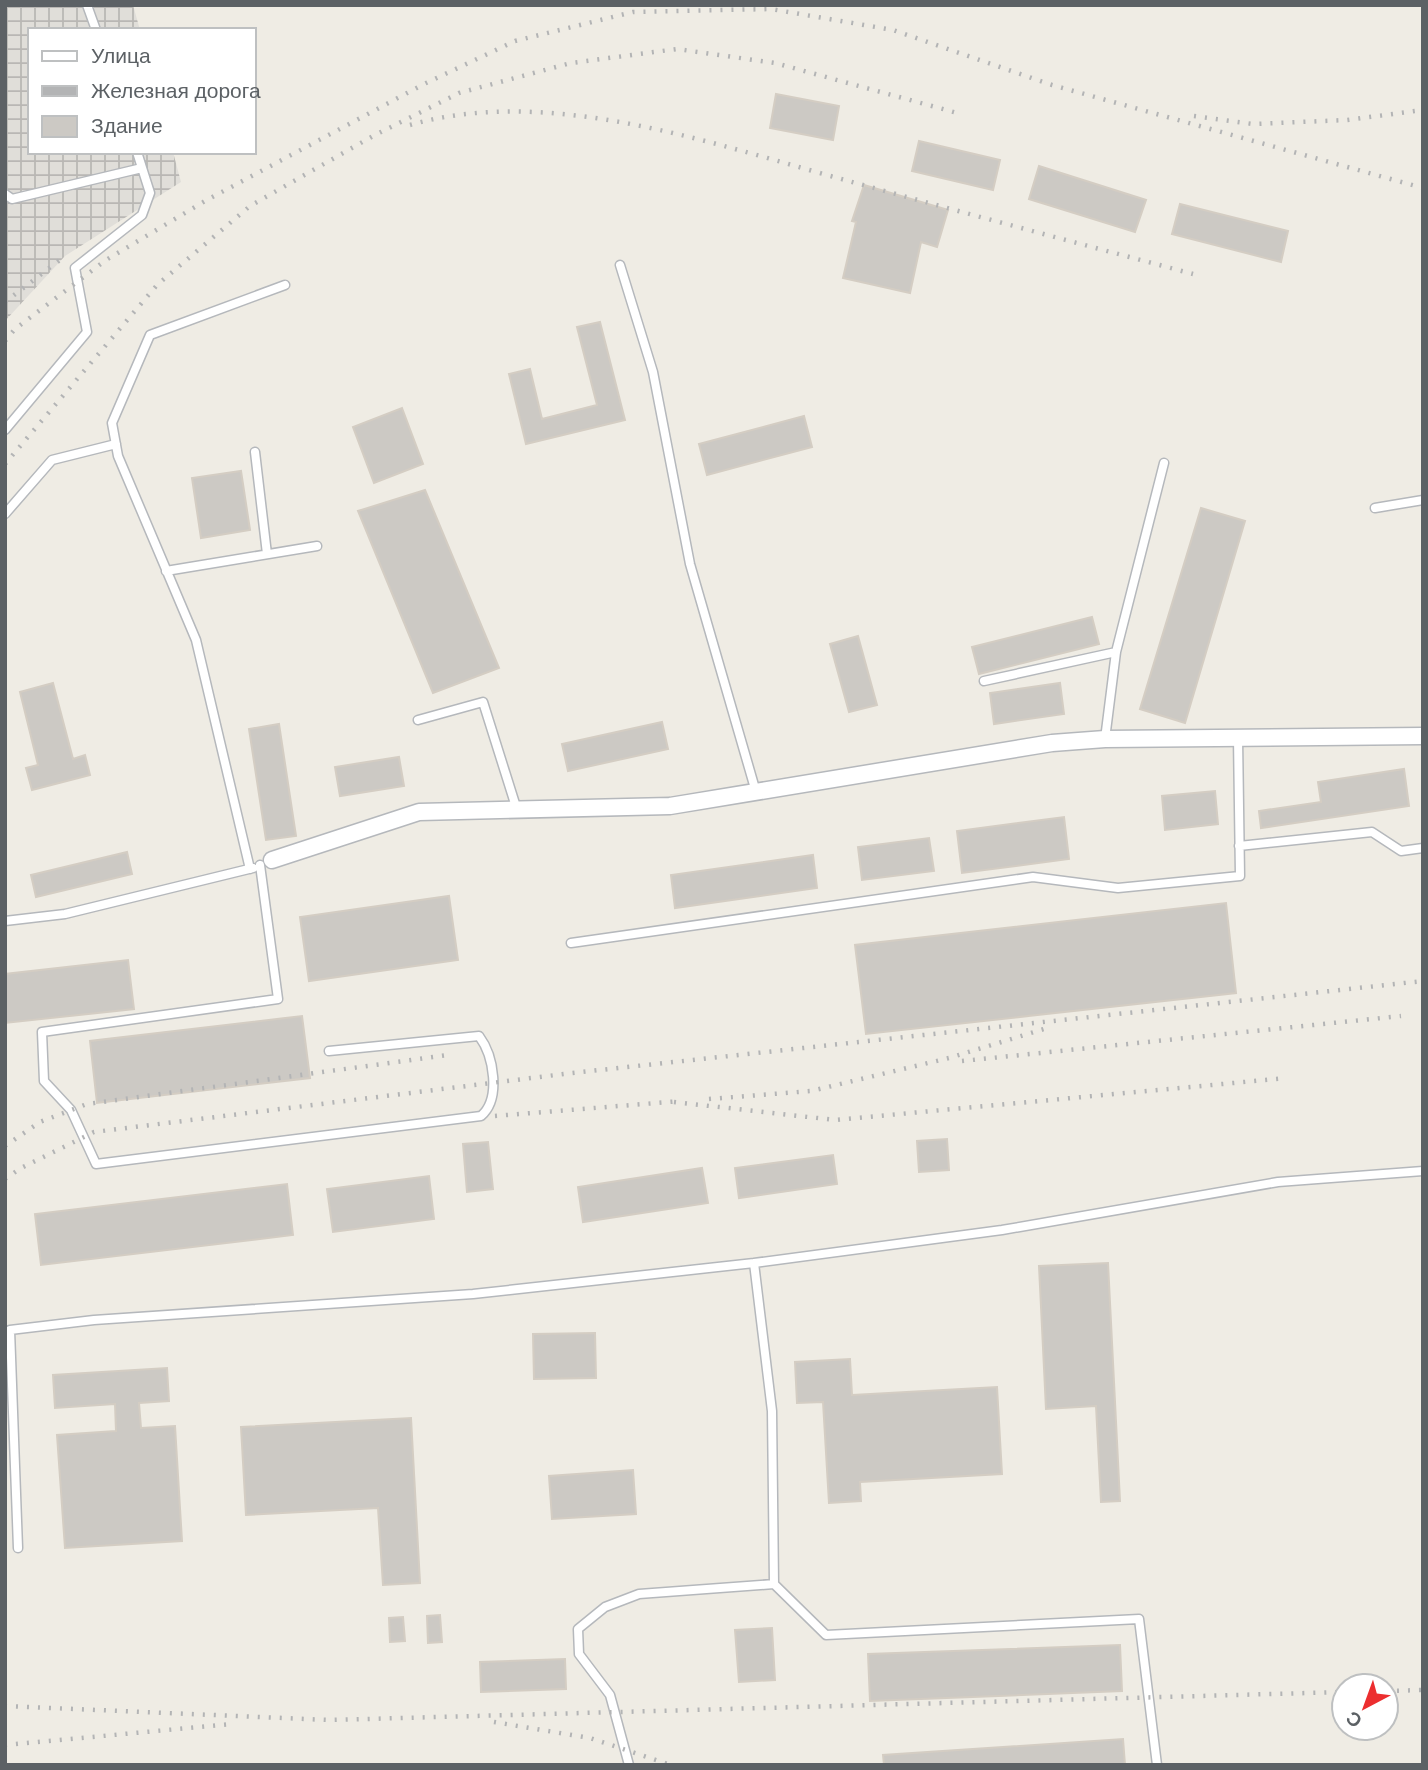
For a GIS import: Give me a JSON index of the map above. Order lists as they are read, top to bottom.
{
  "legend": ["Улица", "Железная дорога", "Здание"],
  "north": "bottom left"
}
